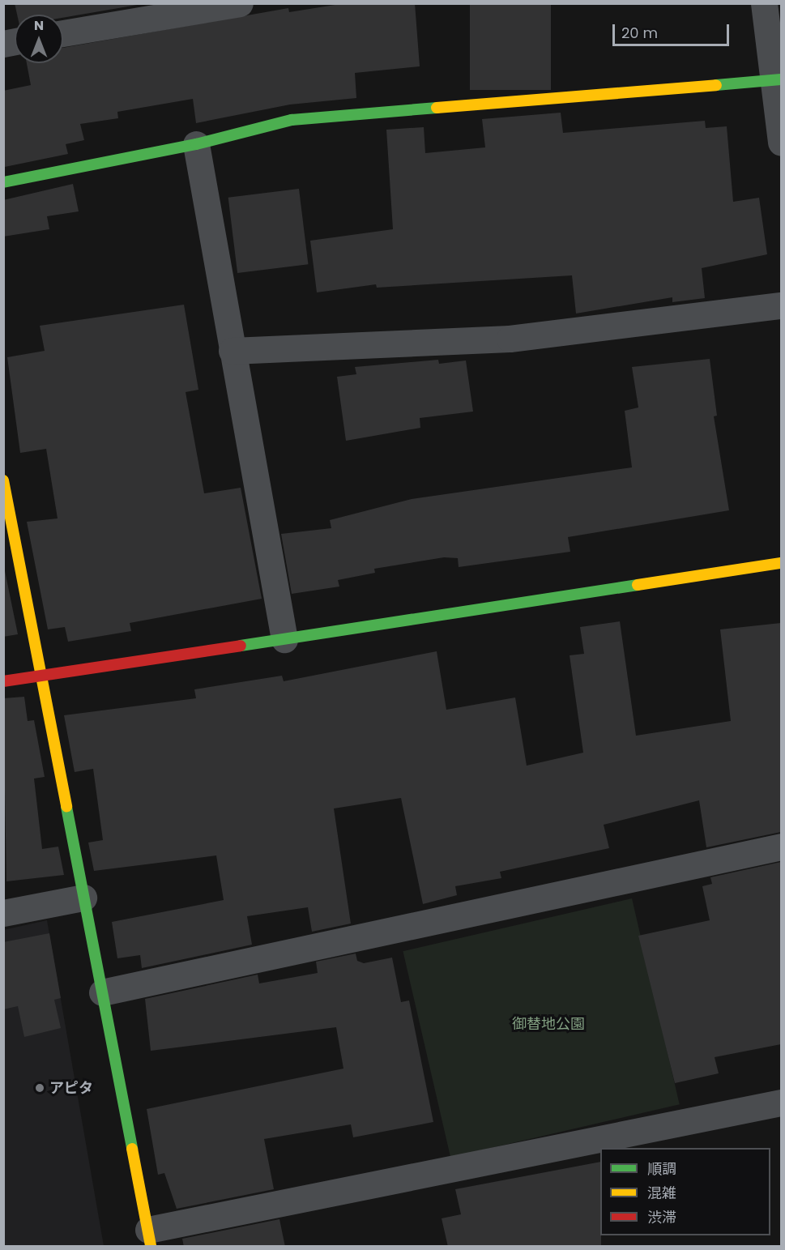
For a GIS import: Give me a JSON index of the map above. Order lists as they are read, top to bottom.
{
  "parks": ["御替地公園"],
  "places": ["アピタ"],
  "legend": ["順調", "混雑", "渋滞"],
  "scale_bar": "20 m",
  "north": "top"
}
